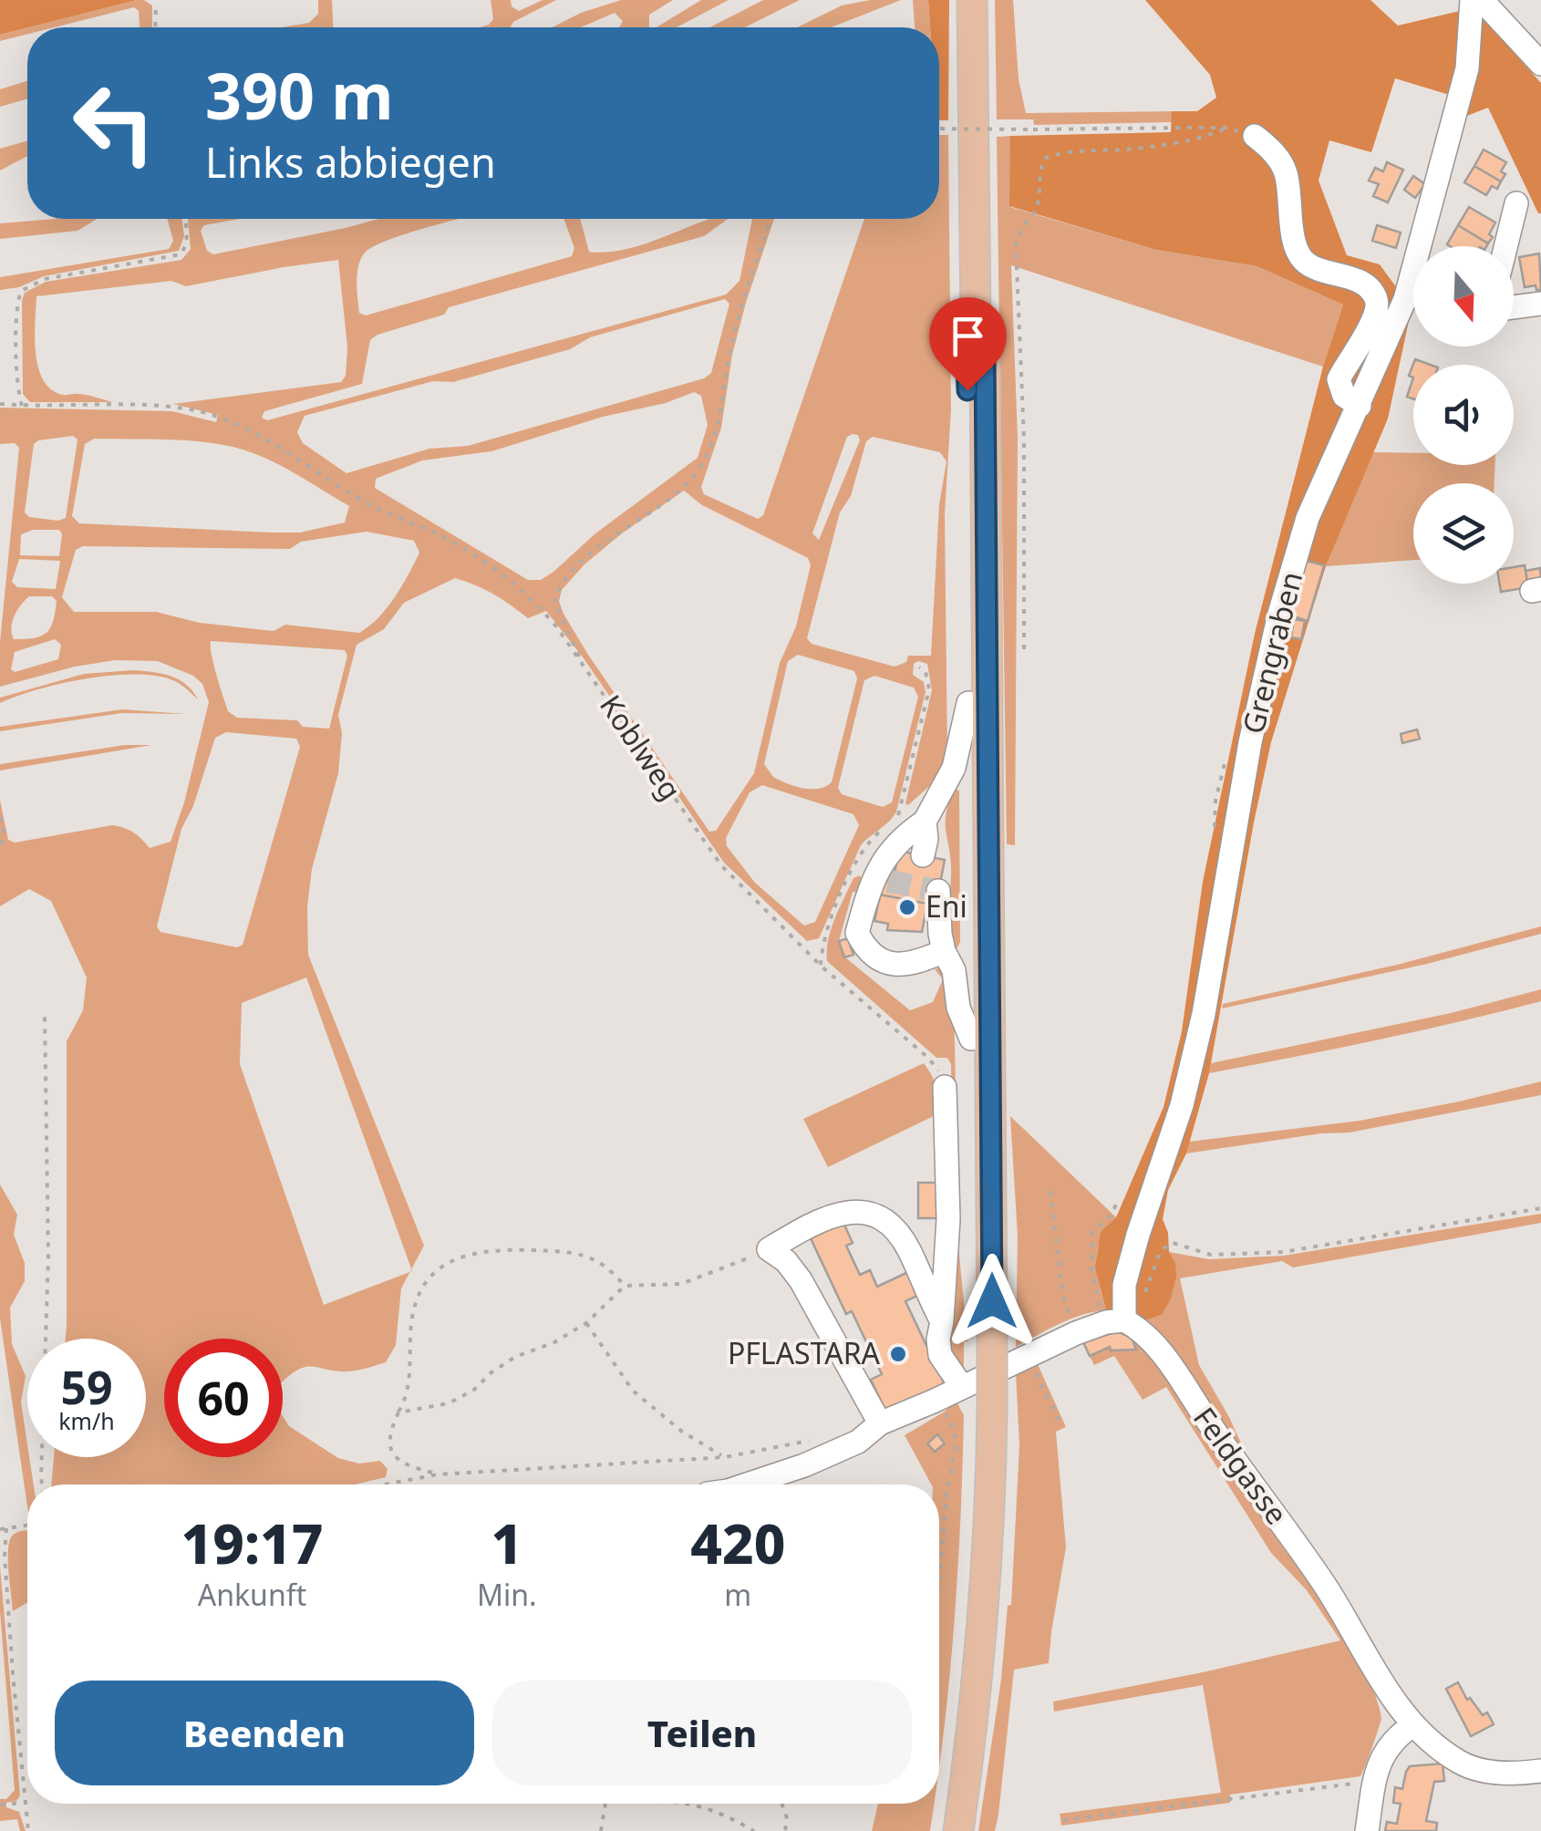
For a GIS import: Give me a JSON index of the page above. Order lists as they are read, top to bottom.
{
  "streets": {
    "street": ["Grengraben", "Feldgasse"],
    "path": ["Koblweg"]
  },
  "crossings": [
    ["Grengraben", "Feldgasse"]
  ],
  "places": ["Eni", "PFLASTARA"],
  "north": "bottom",
  "page": {
    "turn": ["390 m", "Links abbiegen"],
    "speed": "59 km/h",
    "limit": "60",
    "eta": [
      "19:17",
      "Ankunft",
      "1",
      "Min.",
      "420",
      "m"
    ],
    "buttons": ["Beenden", "Teilen"]
  }
}
